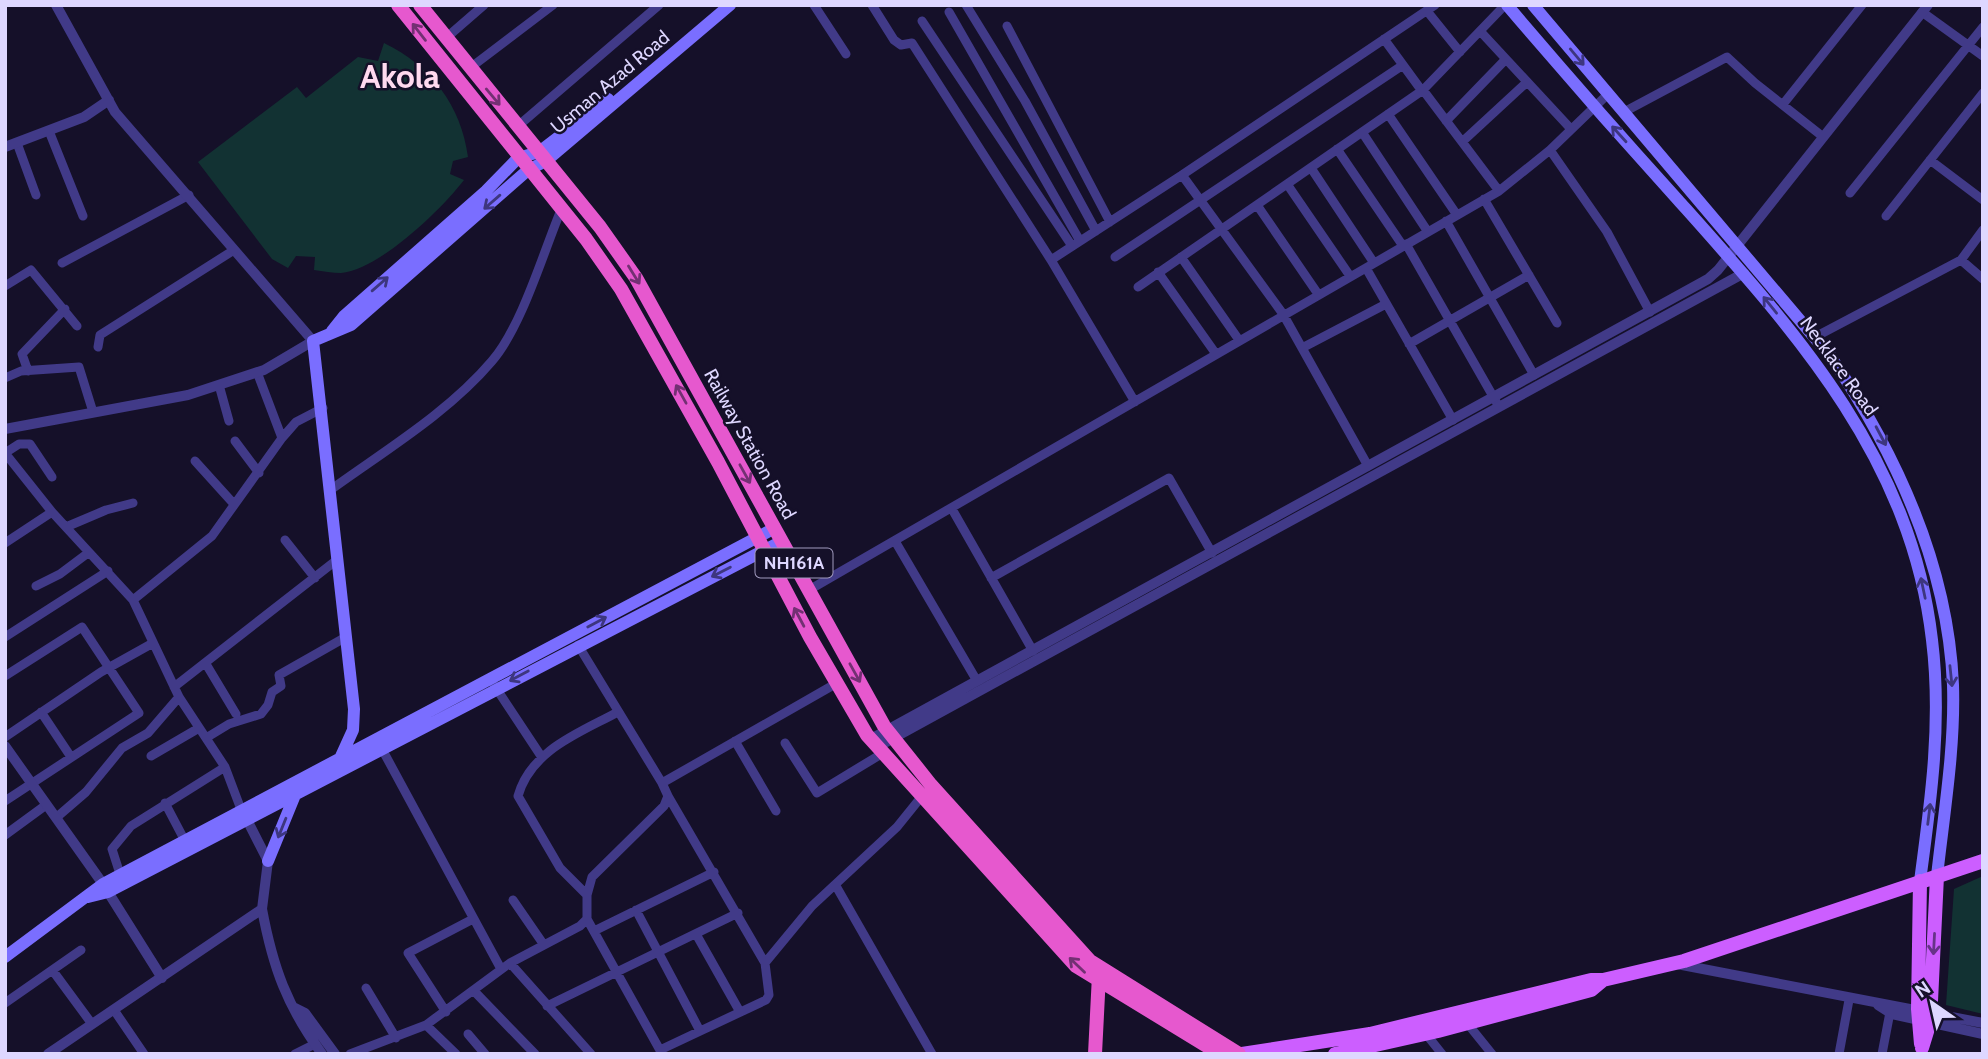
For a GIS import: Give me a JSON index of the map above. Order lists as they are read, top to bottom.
{
  "streets": {
    "highway": ["Railway Station Road", "NH161A"],
    "main road": ["Usman Azad Road", "Necklace Road"]
  },
  "crossings": [
    ["Usman Azad Road", "Railway Station Road"]
  ],
  "districts": ["Akola"],
  "north": "top left"
}
